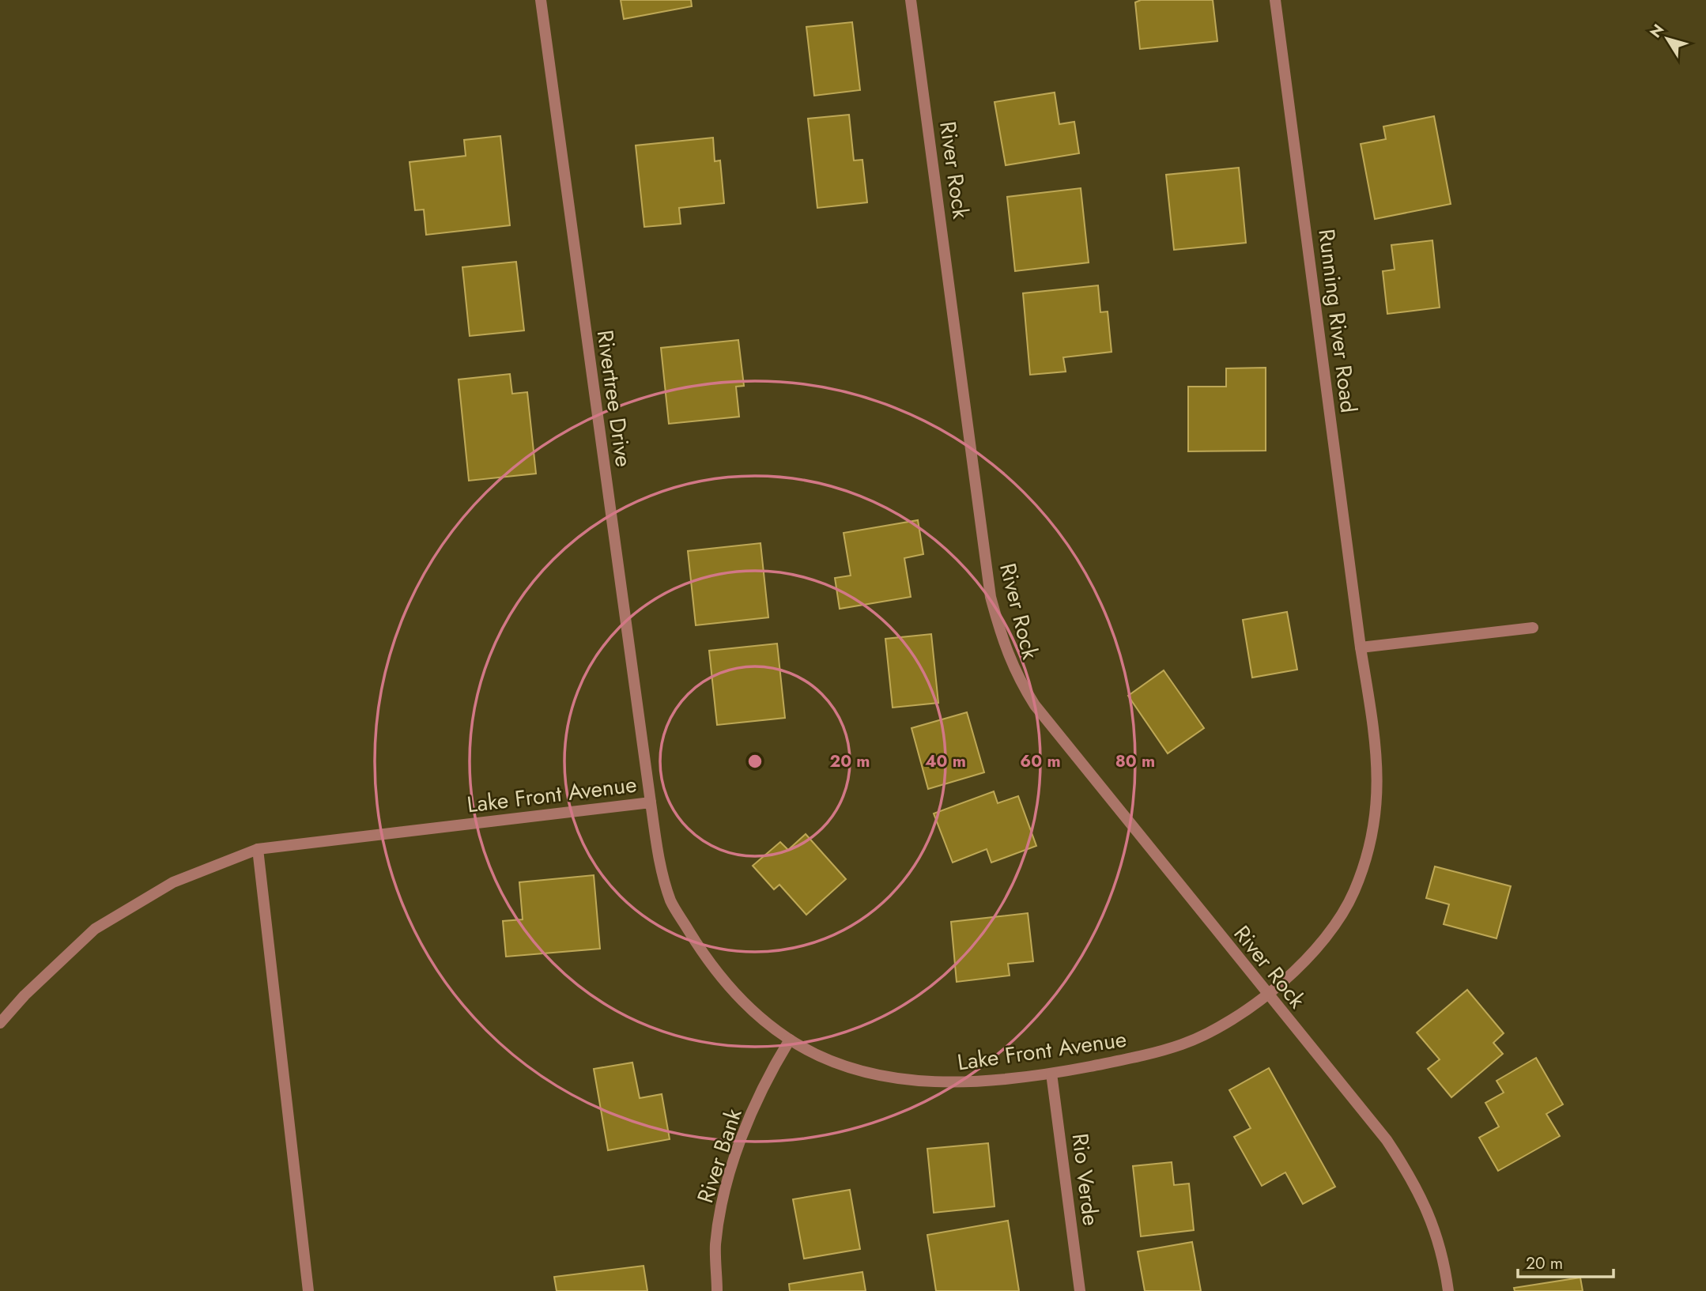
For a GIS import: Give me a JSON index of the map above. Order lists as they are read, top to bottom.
{
  "streets": {
    "street": [
      "River Rock",
      "Running River Road",
      "Rivertree Drive",
      "Lake Front Avenue",
      "River Bank",
      "Rio Verde"
    ]
  },
  "crossings": [
    ["River Rock", "Lake Front Avenue"],
    ["Running River Road", "Lake Front Avenue"],
    ["Rivertree Drive", "Lake Front Avenue"],
    ["Lake Front Avenue", "River Bank"],
    ["Lake Front Avenue", "Rio Verde"]
  ],
  "scale_bar": "20 m",
  "north": "top left",
  "rings": [
    "20 m",
    "40 m",
    "60 m",
    "80 m"
  ]
}
